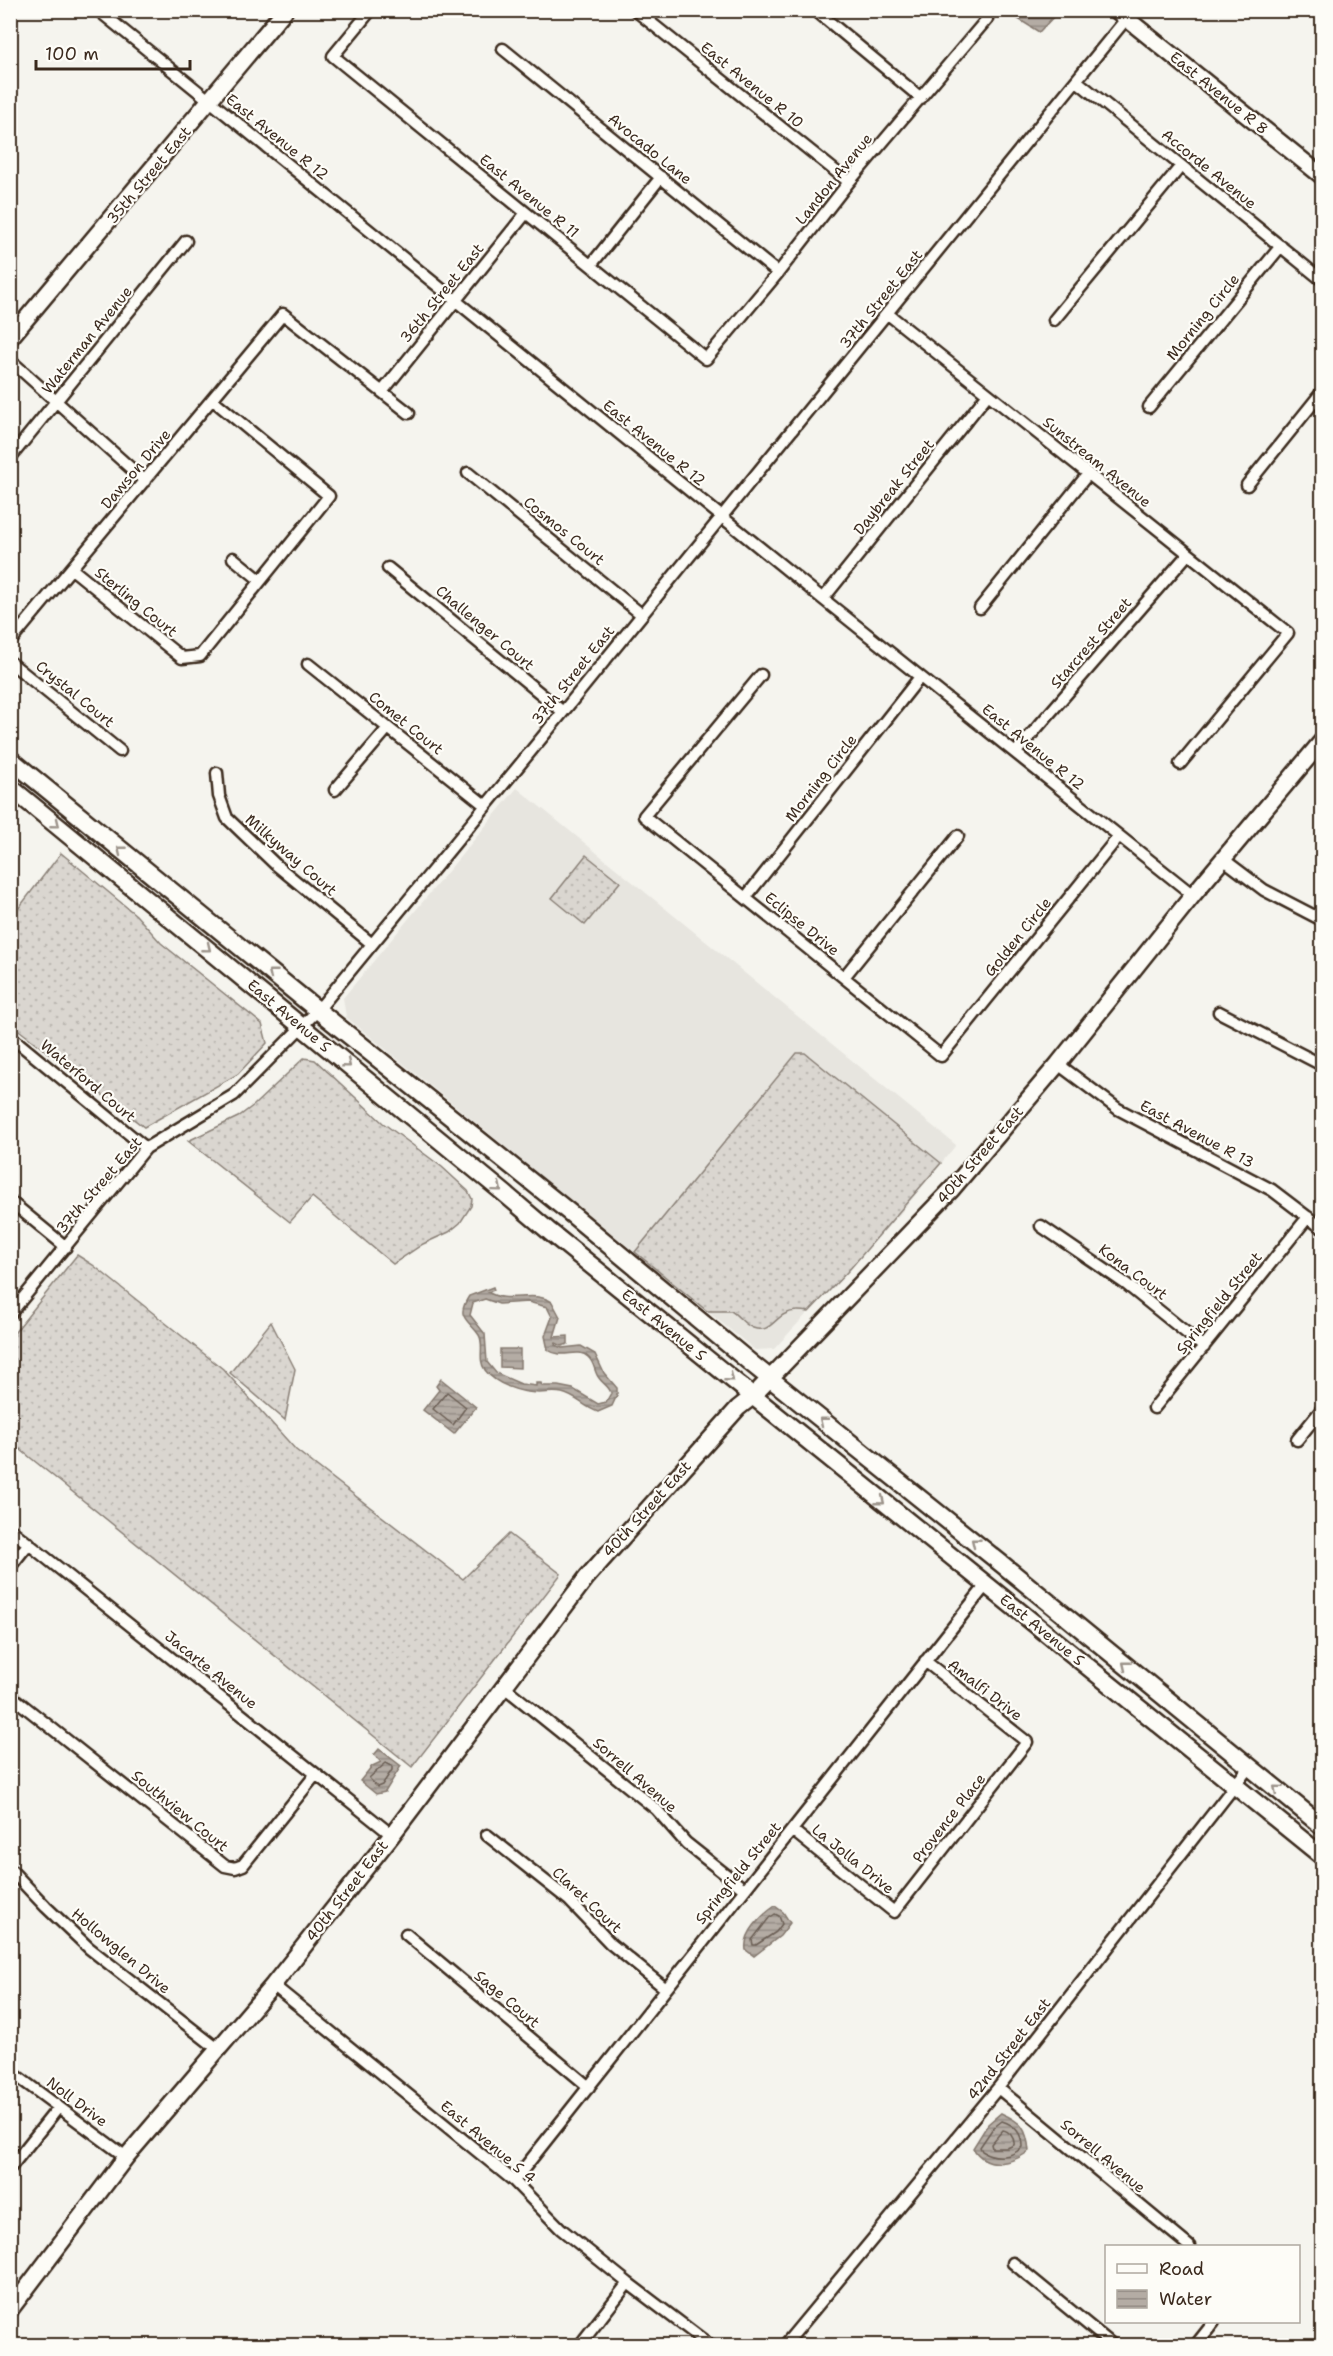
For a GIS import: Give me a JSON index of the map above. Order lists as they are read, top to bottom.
{
  "streets": {
    "main road": [
      "East Avenue R 8",
      "35th Street East",
      "East Avenue S",
      "40th Street East"
    ],
    "street": [
      "East Avenue R 10",
      "East Avenue R 12",
      "Avocado Lane",
      "Accorde Avenue",
      "Landon Avenue",
      "East Avenue R 11",
      "36th Street East",
      "37th Street East",
      "Morning Circle",
      "Waterman Avenue",
      "Sunstream Avenue",
      "Dawson Drive",
      "Daybreak Street",
      "Cosmos Court",
      "Sterling Court",
      "Challenger Court",
      "Starcrest Street",
      "Crystal Court",
      "Comet Court",
      "Milkyway Court",
      "Eclipse Drive",
      "Golden Circle",
      "Waterford Court",
      "East Avenue R 13",
      "Kona Court",
      "Springfield Street",
      "Jacarte Avenue",
      "Amalfi Drive",
      "Sorrell Avenue",
      "Southview Court",
      "Provence Place",
      "La Jolla Drive",
      "Claret Court",
      "Hollowglen Drive",
      "Sage Court",
      "42nd Street East",
      "Noll Drive",
      "East Avenue S 4"
    ]
  },
  "crossings": [
    ["East Avenue R 10", "Landon Avenue"],
    ["East Avenue R 8", "37th Street East"],
    ["East Avenue R 12", "35th Street East"],
    ["East Avenue R 12", "36th Street East"],
    ["East Avenue R 12", "37th Street East"],
    ["East Avenue R 12", "Morning Circle"],
    ["East Avenue R 12", "Daybreak Street"],
    ["East Avenue R 12", "Starcrest Street"],
    ["East Avenue R 12", "Golden Circle"],
    ["East Avenue R 12", "40th Street East"],
    ["Avocado Lane", "Landon Avenue"],
    ["Accorde Avenue", "37th Street East"],
    ["Accorde Avenue", "Morning Circle"],
    ["Landon Avenue", "East Avenue R 11"],
    ["East Avenue R 11", "36th Street East"],
    ["36th Street East", "Dawson Drive"],
    ["37th Street East", "Sunstream Avenue"],
    ["37th Street East", "Cosmos Court"],
    ["37th Street East", "Challenger Court"],
    ["37th Street East", "Comet Court"],
    ["37th Street East", "Milkyway Court"],
    ["37th Street East", "East Avenue S"],
    ["37th Street East", "Waterford Court"],
    ["Morning Circle", "Eclipse Drive"],
    ["Sunstream Avenue", "Daybreak Street"],
    ["Sunstream Avenue", "Starcrest Street"],
    ["Dawson Drive", "Sterling Court"],
    ["Eclipse Drive", "Golden Circle"],
    ["East Avenue S", "40th Street East"],
    ["East Avenue S", "Springfield Street"],
    ["East Avenue S", "42nd Street East"],
    ["East Avenue R 13", "40th Street East"],
    ["East Avenue R 13", "Springfield Street"],
    ["40th Street East", "Jacarte Avenue"],
    ["40th Street East", "Sorrell Avenue"],
    ["40th Street East", "Hollowglen Drive"],
    ["40th Street East", "Noll Drive"],
    ["40th Street East", "East Avenue S 4"],
    ["Kona Court", "Springfield Street"],
    ["Springfield Street", "Amalfi Drive"],
    ["Springfield Street", "Sorrell Avenue"],
    ["Springfield Street", "La Jolla Drive"],
    ["Springfield Street", "Claret Court"],
    ["Springfield Street", "Sage Court"],
    ["Springfield Street", "East Avenue S 4"],
    ["Jacarte Avenue", "Southview Court"],
    ["Amalfi Drive", "Provence Place"],
    ["Sorrell Avenue", "42nd Street East"],
    ["Provence Place", "La Jolla Drive"]
  ],
  "legend": ["Road", "Water"],
  "scale_bar": "100 m"
}
